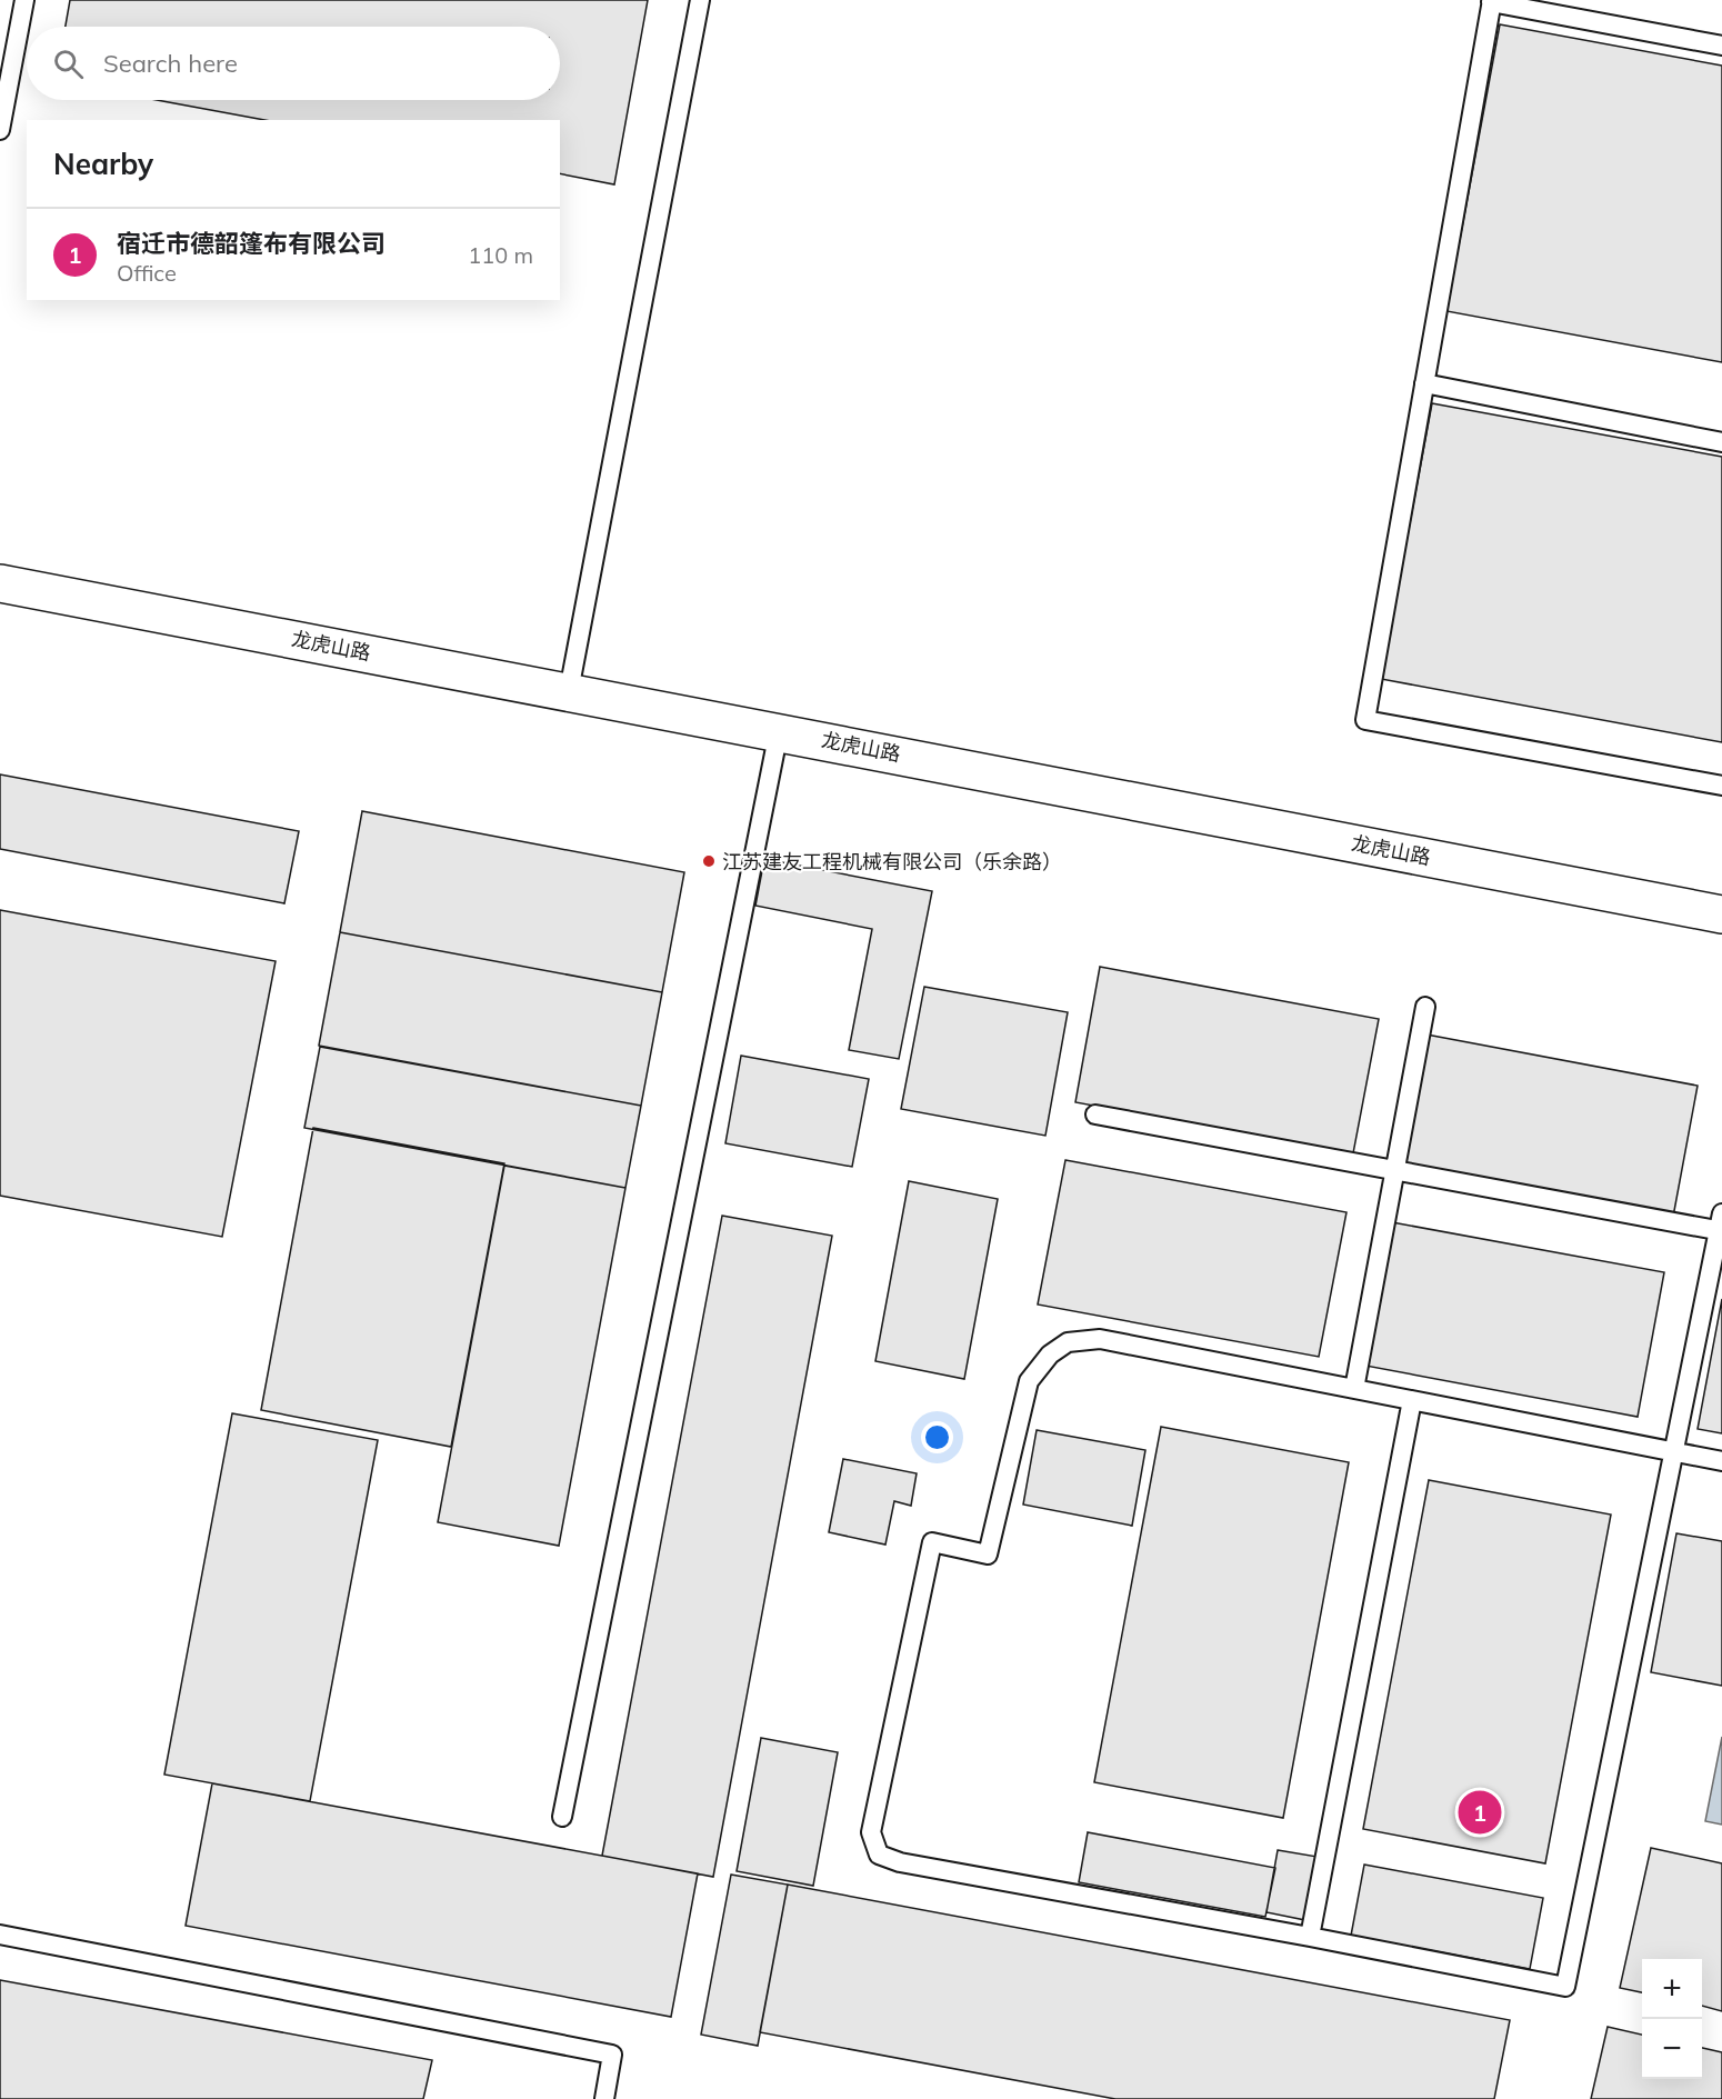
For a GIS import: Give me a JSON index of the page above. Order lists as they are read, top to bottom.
{
  "streets": {
    "street": ["龙虎山路"]
  },
  "places": ["江苏建友工程机械有限公司（乐余路）"],
  "page": {
    "search": "Search here",
    "heading": "Nearby",
    "list": [
      {
        "mark": "1",
        "name": "宿迁市德韶篷布有限公司",
        "note": "Office",
        "value": "110 m"
      }
    ],
    "pins": "1",
    "map_buttons": ["+", "−"]
  }
}
